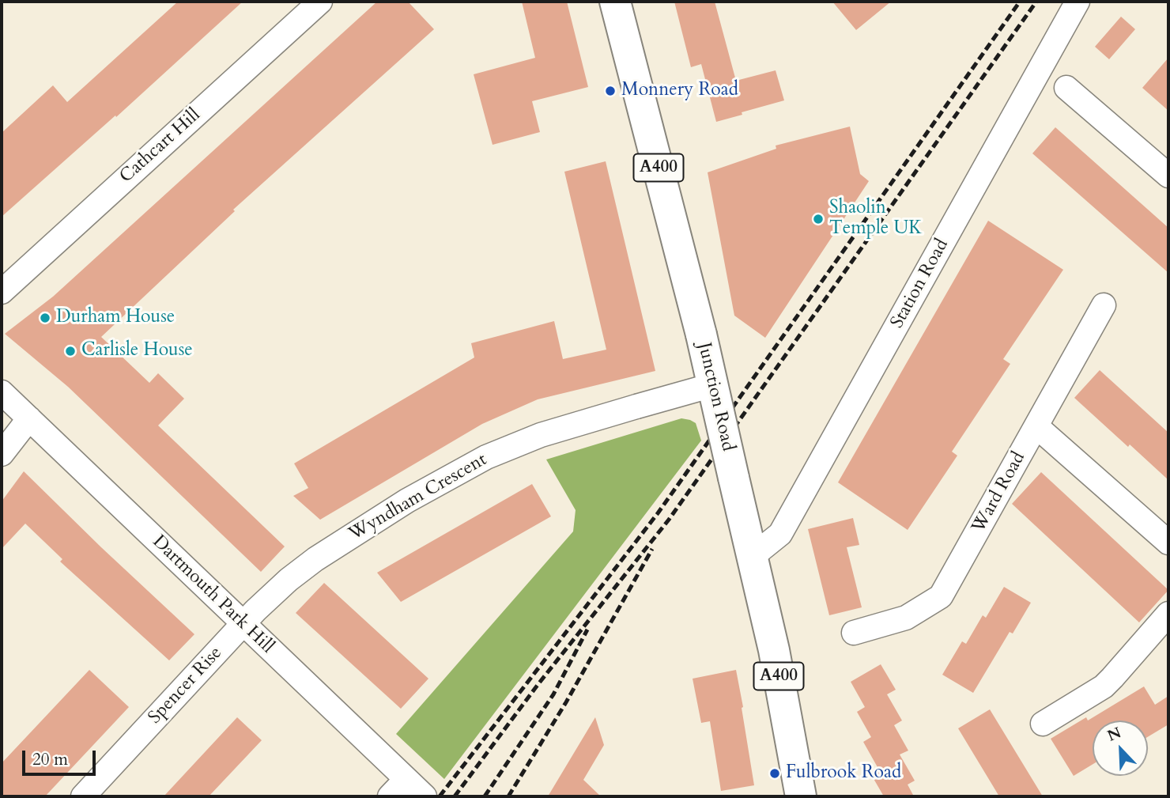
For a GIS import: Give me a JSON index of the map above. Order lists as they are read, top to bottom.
{
  "streets": {
    "main road": ["A400", "Junction Road"],
    "street": [
      "Cathcart Hill",
      "Station Road",
      "Ward Road",
      "Wyndham Crescent",
      "Dartmouth Park Hill",
      "Spencer Rise"
    ]
  },
  "crossings": [
    ["Station Road", "Junction Road"],
    ["Junction Road", "Wyndham Crescent"],
    ["Wyndham Crescent", "Dartmouth Park Hill"],
    ["Wyndham Crescent", "Spencer Rise"],
    ["Dartmouth Park Hill", "Spencer Rise"]
  ],
  "places": [
    "Monnery Road",
    "Shaolin Temple UK",
    "Durham House",
    "Carlisle House",
    "Fulbrook Road"
  ],
  "scale_bar": "20 m",
  "north": "top left"
}
